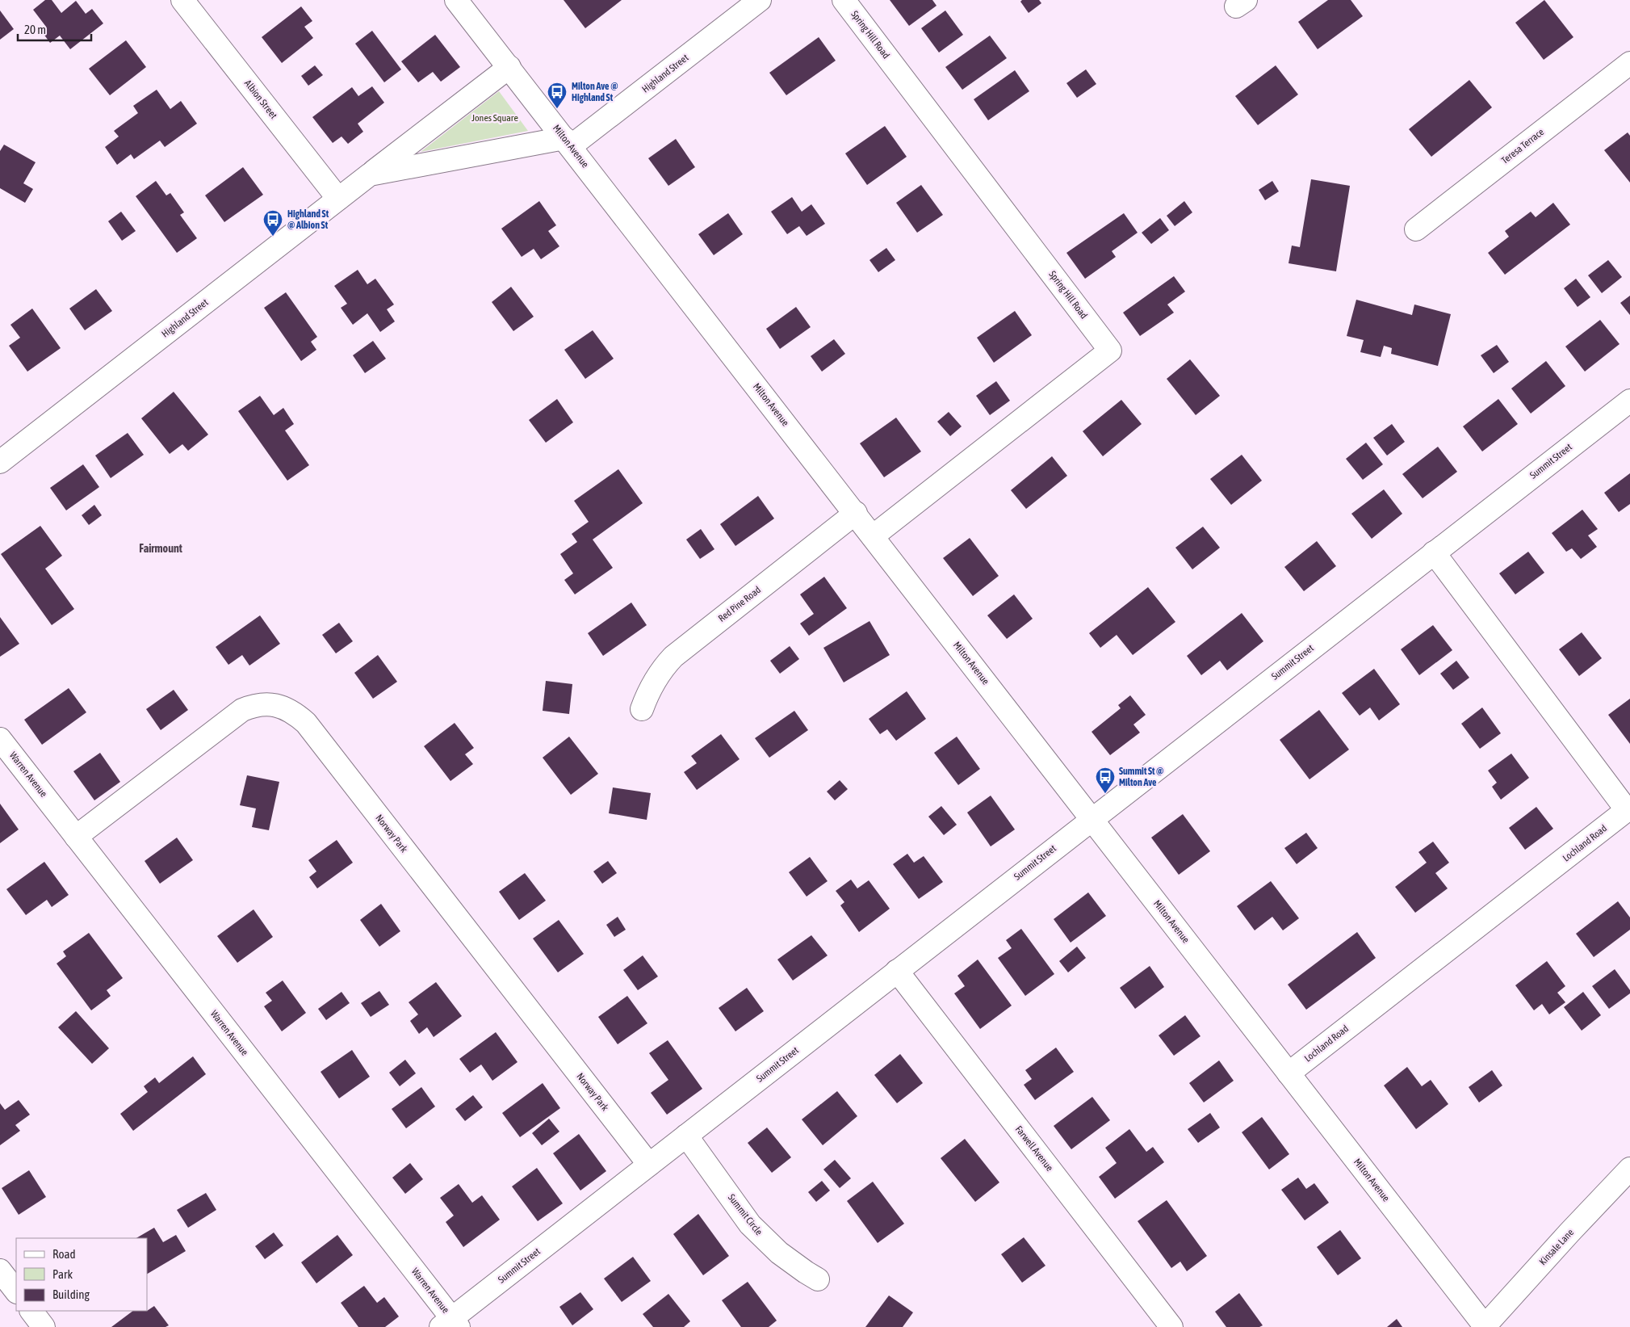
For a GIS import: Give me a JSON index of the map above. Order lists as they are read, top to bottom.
{
  "streets": {
    "street": [
      "Spring Hill Road",
      "Highland Street",
      "Albion Street",
      "Milton Avenue",
      "Teresa Terrace",
      "Summit Street",
      "Red Pine Road",
      "Warren Avenue",
      "Norway Park",
      "Lochland Road",
      "Farwell Avenue",
      "Summit Circle",
      "Kinsale Lane"
    ]
  },
  "crossings": [
    ["Spring Hill Road", "Milton Avenue"],
    ["Highland Street", "Albion Street"],
    ["Highland Street", "Milton Avenue"],
    ["Milton Avenue", "Summit Street"],
    ["Milton Avenue", "Red Pine Road"],
    ["Milton Avenue", "Lochland Road"],
    ["Milton Avenue", "Kinsale Lane"],
    ["Summit Street", "Warren Avenue"],
    ["Summit Street", "Norway Park"],
    ["Summit Street", "Lochland Road"],
    ["Summit Street", "Farwell Avenue"],
    ["Summit Street", "Summit Circle"],
    ["Warren Avenue", "Norway Park"]
  ],
  "districts": ["Fairmount"],
  "parks": ["Jones Square"],
  "places": {
    "bus stop": ["Milton Ave @ Highland St", "Highland St @ Albion St", "Summit St @ Milton Ave"]
  },
  "legend": ["Road", "Park", "Building"],
  "scale_bar": "20 m"
}
